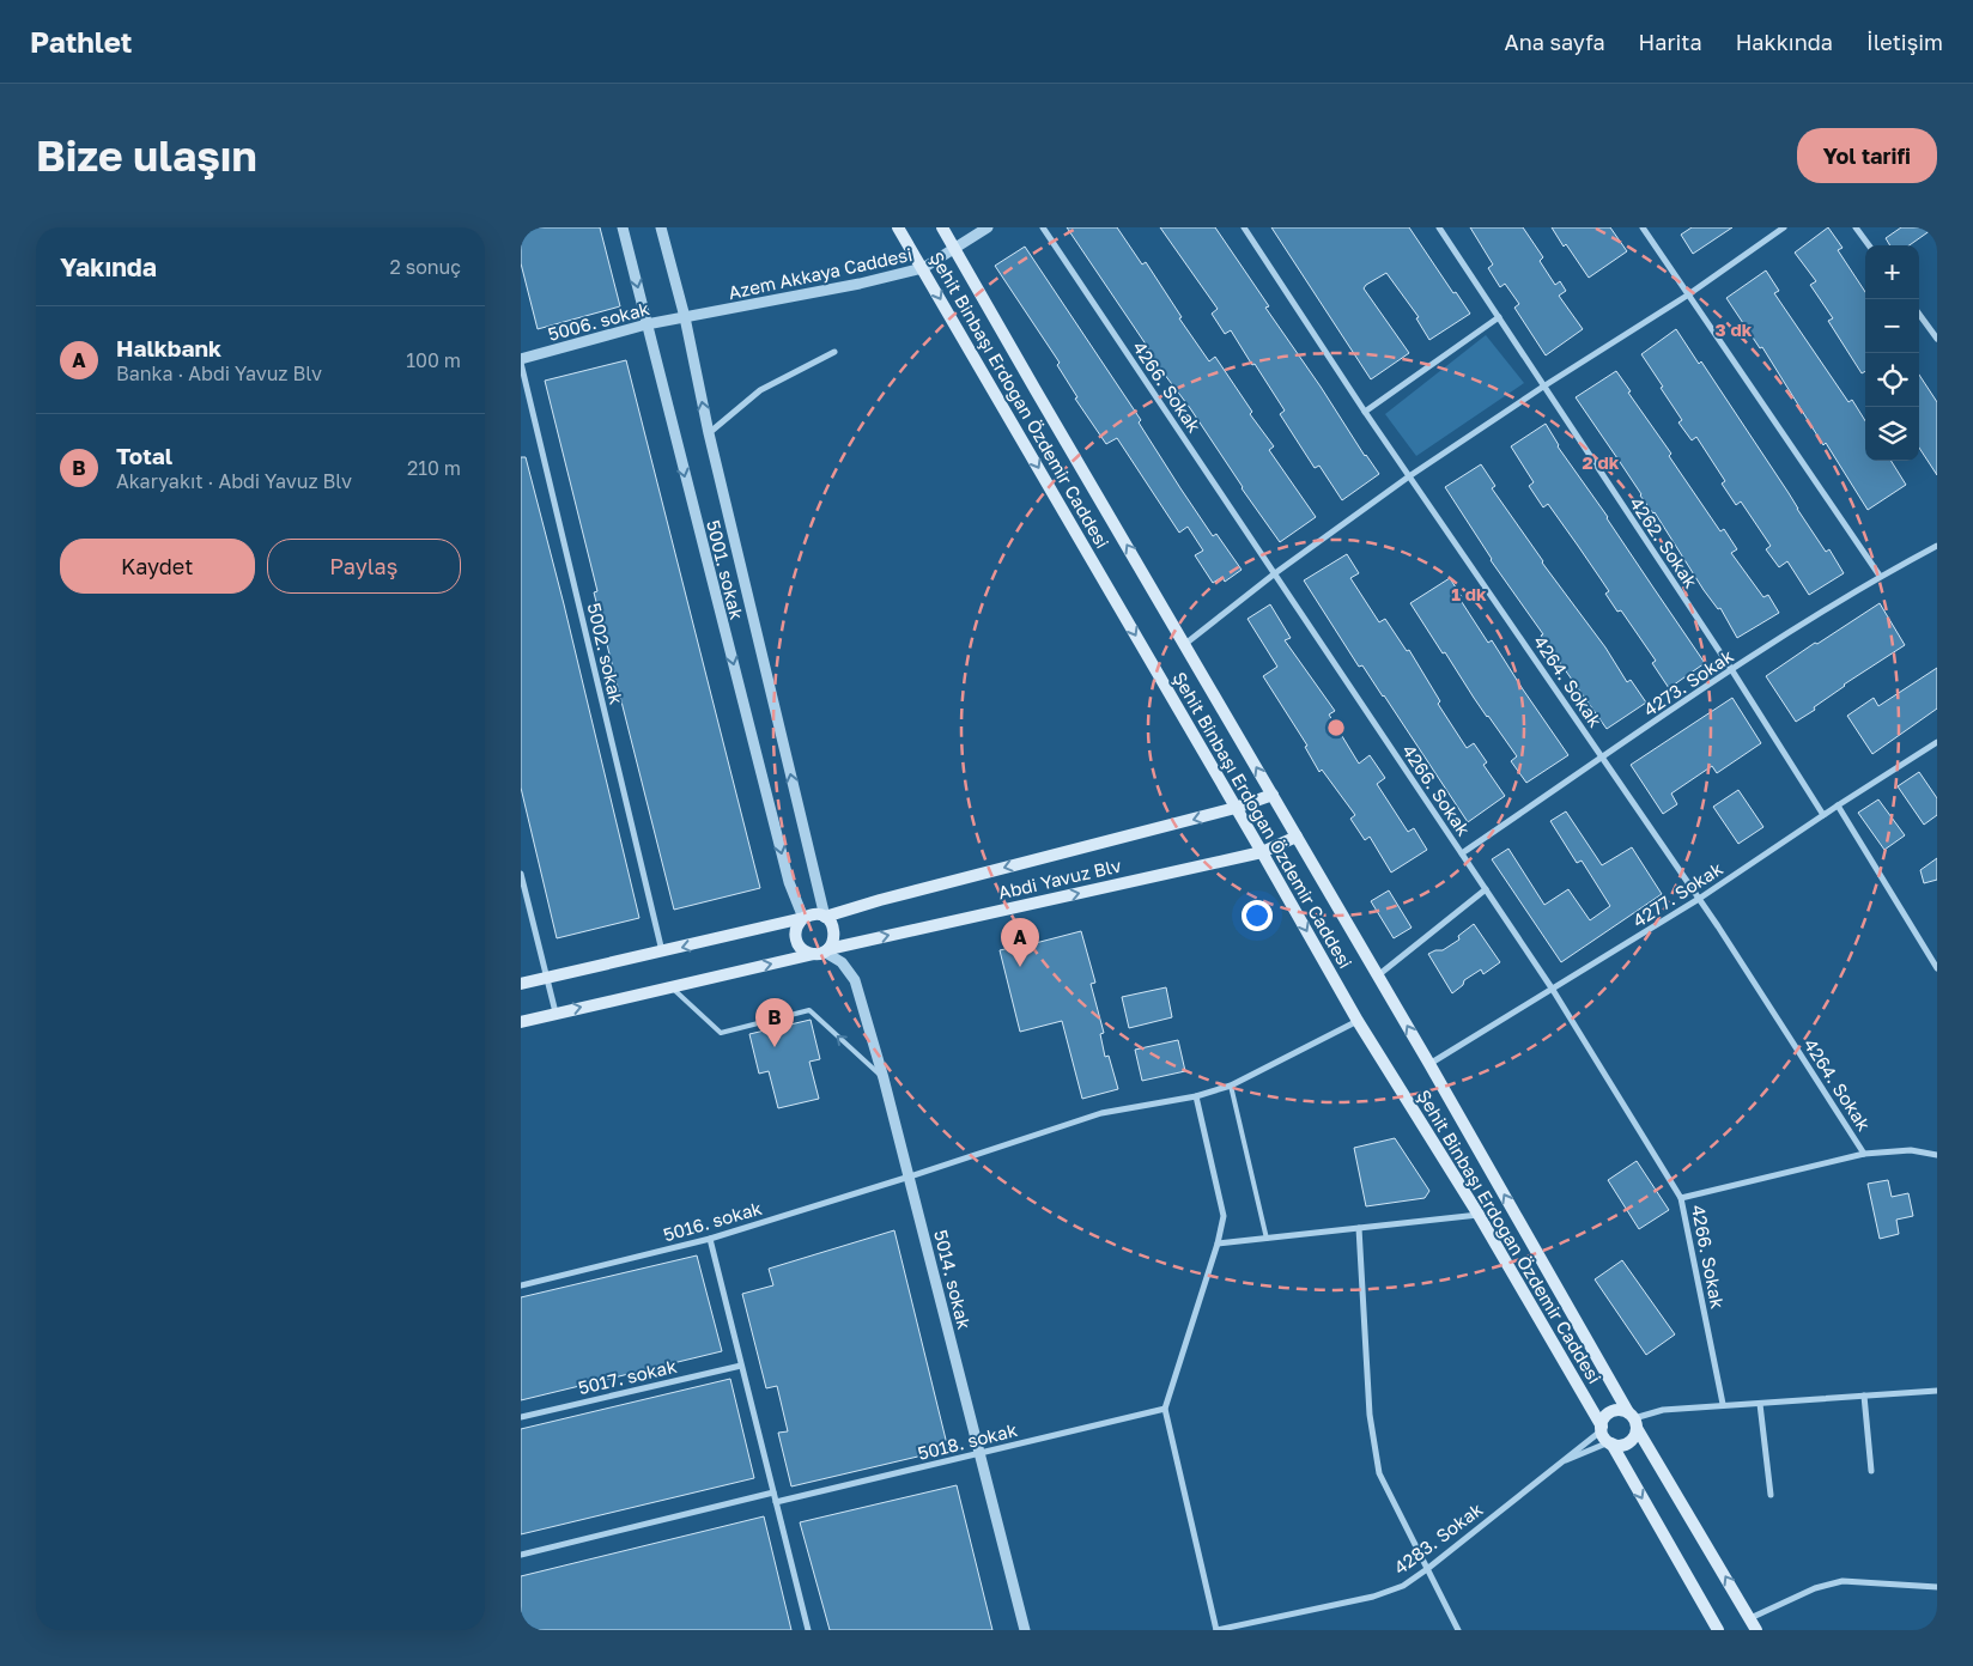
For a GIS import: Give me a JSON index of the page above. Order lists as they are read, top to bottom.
{
  "streets": {
    "main road": ["Şehit Binbaşı Erdoğan Özdemir Caddesi", "Abdi Yavuz Blv"],
    "street": [
      "Azem Akkaya Caddesi",
      "5006. sokak",
      "4266. Sokak",
      "4262. Sokak",
      "5001. sokak",
      "5002. sokak",
      "4264. Sokak",
      "4273. Sokak",
      "4277. Sokak",
      "5016. sokak",
      "5014. sokak",
      "5017. sokak",
      "5018. sokak",
      "4283. Sokak"
    ]
  },
  "crossings": [
    ["Azem Akkaya Caddesi", "5006. sokak"],
    ["Azem Akkaya Caddesi", "Şehit Binbaşı Erdoğan Özdemir Caddesi"],
    ["Azem Akkaya Caddesi", "5001. sokak"],
    ["5006. sokak", "5001. sokak"],
    ["5006. sokak", "5002. sokak"],
    ["4266. Sokak", "4273. Sokak"],
    ["4266. Sokak", "4277. Sokak"],
    ["Şehit Binbaşı Erdoğan Özdemir Caddesi", "Abdi Yavuz Blv"],
    ["Şehit Binbaşı Erdoğan Özdemir Caddesi", "4277. Sokak"],
    ["Şehit Binbaşı Erdoğan Özdemir Caddesi", "5016. sokak"],
    ["Şehit Binbaşı Erdoğan Özdemir Caddesi", "4283. Sokak"],
    ["4262. Sokak", "4273. Sokak"],
    ["4262. Sokak", "4277. Sokak"],
    ["5001. sokak", "Abdi Yavuz Blv"],
    ["5001. sokak", "5014. sokak"],
    ["5002. sokak", "Abdi Yavuz Blv"],
    ["4264. Sokak", "4273. Sokak"],
    ["4264. Sokak", "4277. Sokak"],
    ["Abdi Yavuz Blv", "5014. sokak"],
    ["5016. sokak", "5014. sokak"],
    ["5014. sokak", "5018. sokak"]
  ],
  "page": {
    "header": "Pathlet",
    "nav": [
      "Ana sayfa",
      "Harita",
      "Hakkında",
      "İletişim"
    ],
    "buttons": [
      "Yol tarifi",
      ["Kaydet", "Paylaş"]
    ],
    "title": "Bize ulaşın",
    "heading": ["Yakında", "2 sonuç"],
    "map_buttons": ["+", "−"],
    "list": [
      {
        "mark": "A",
        "name": "Halkbank",
        "note": "Banka · Abdi Yavuz Blv",
        "value": "100 m"
      },
      {
        "mark": "B",
        "name": "Total",
        "note": "Akaryakıt · Abdi Yavuz Blv",
        "value": "210 m"
      }
    ],
    "pins": ["A", "B"]
  },
  "rings": ["3 dk", "2 dk", "1 dk"]
}
